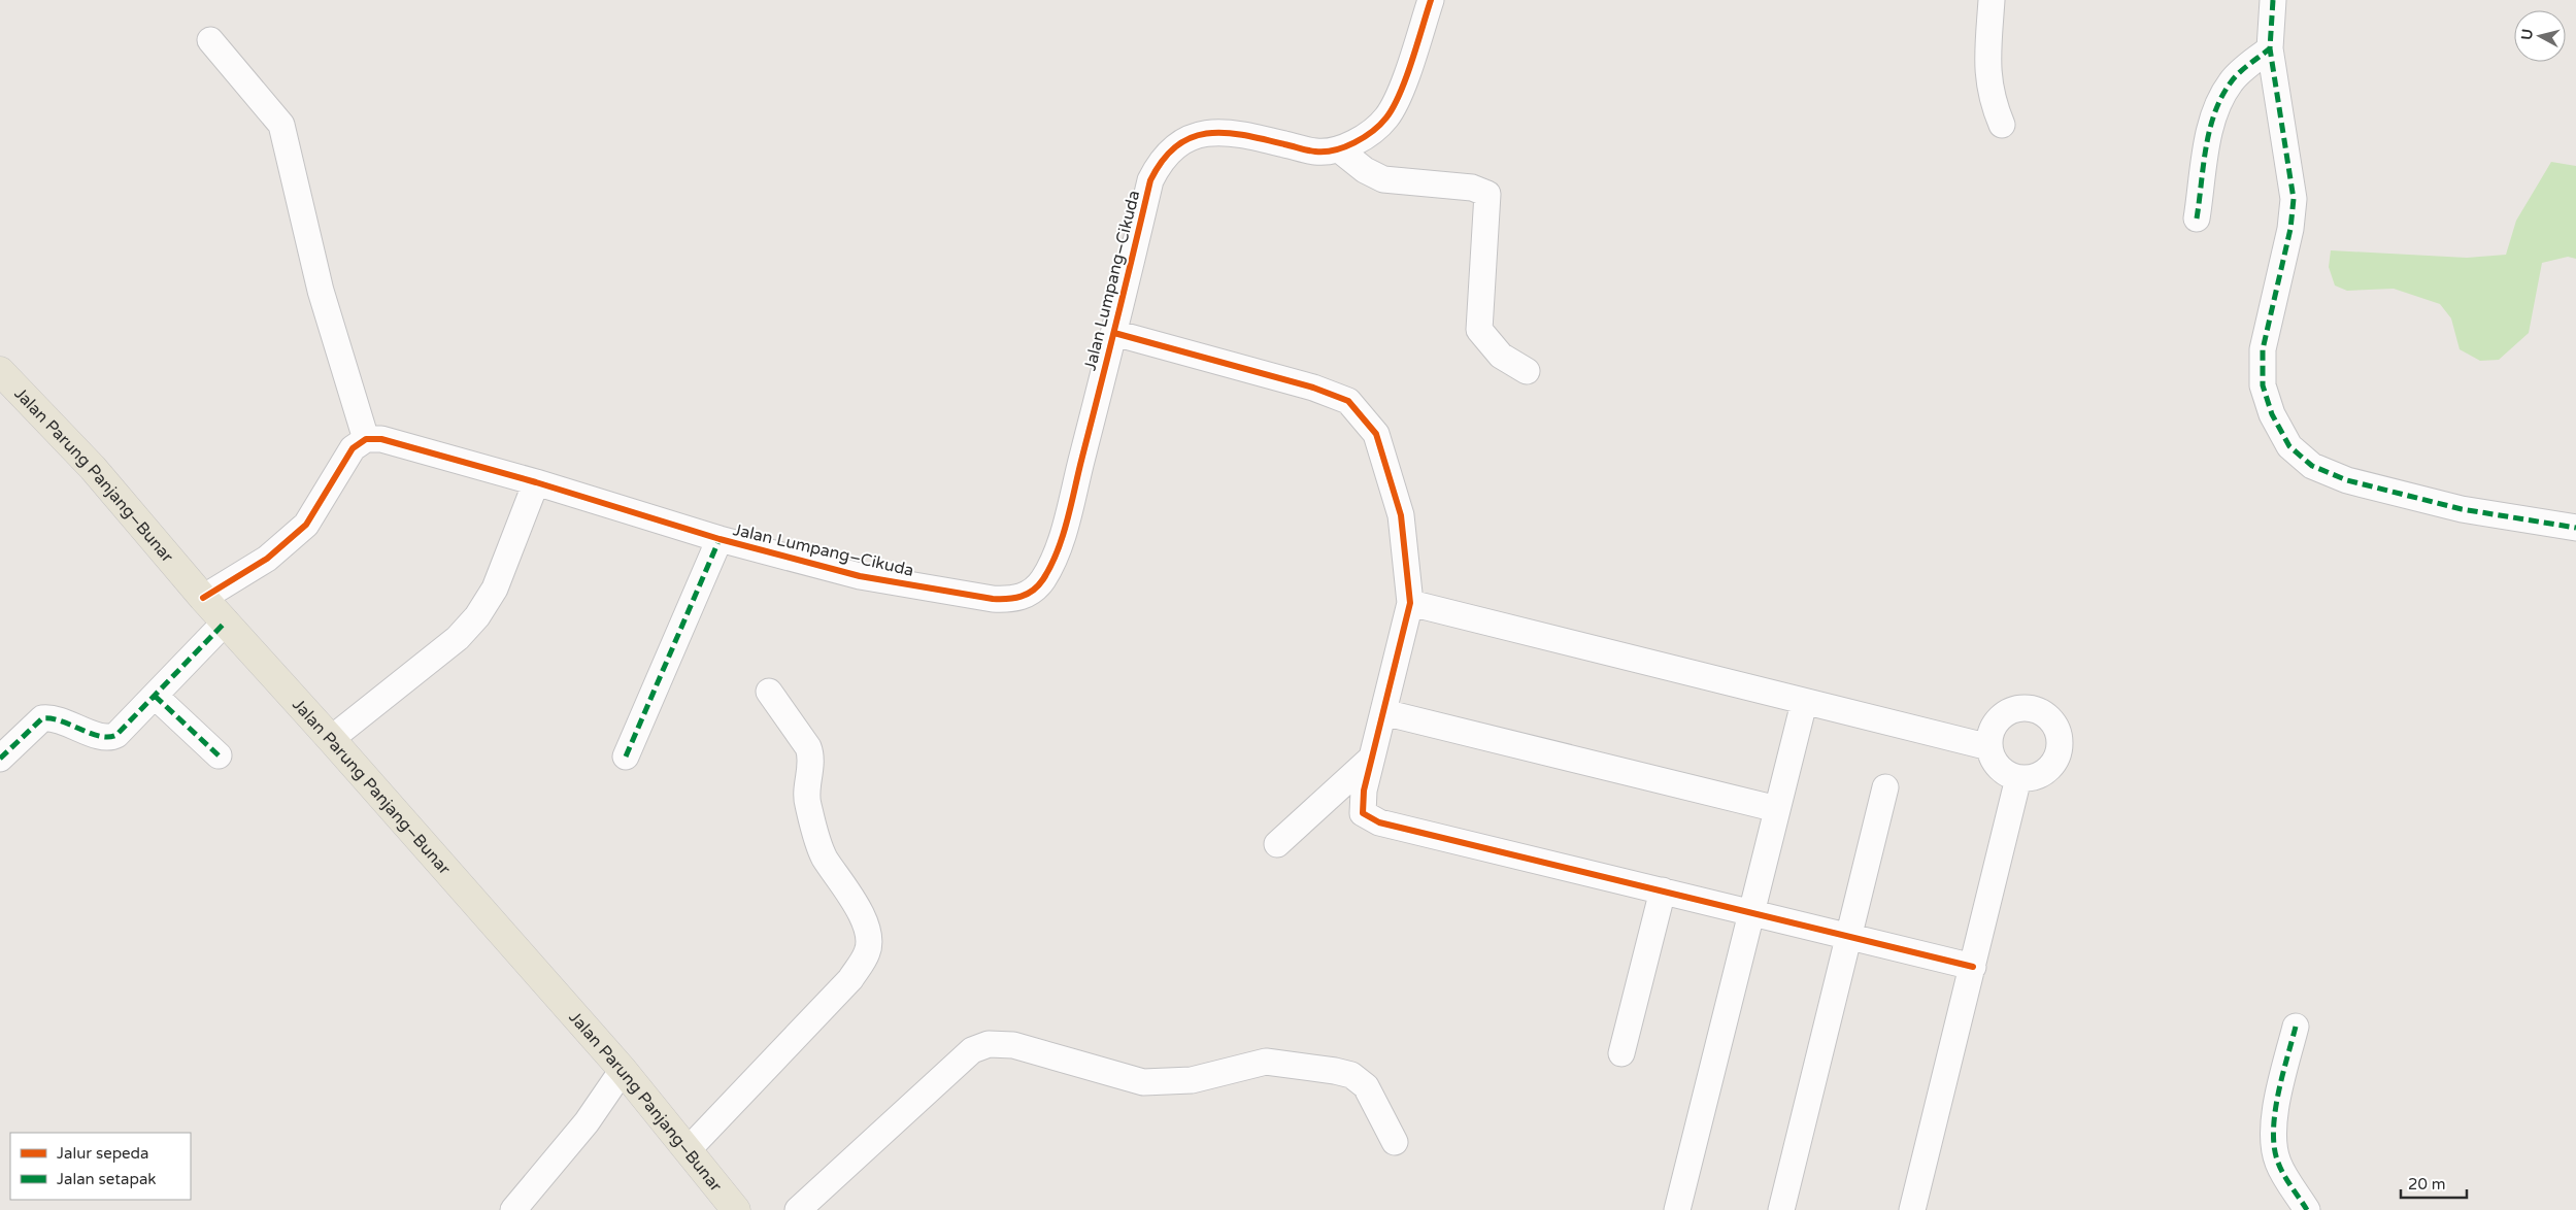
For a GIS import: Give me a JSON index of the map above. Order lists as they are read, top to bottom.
{
  "streets": {
    "main road": ["Jalan Parung Panjang–Bunar"],
    "street": ["Jalan Lumpang–Cikuda"]
  },
  "legend": ["Jalur sepeda", "Jalan setapak"],
  "scale_bar": "20 m",
  "north": "left"
}
